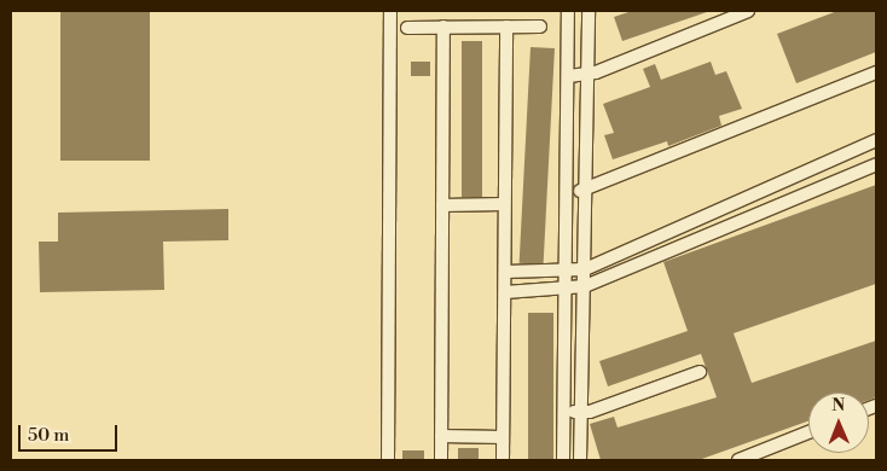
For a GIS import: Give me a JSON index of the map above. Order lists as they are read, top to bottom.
{
  "scale_bar": "50 m",
  "north": "top"
}
